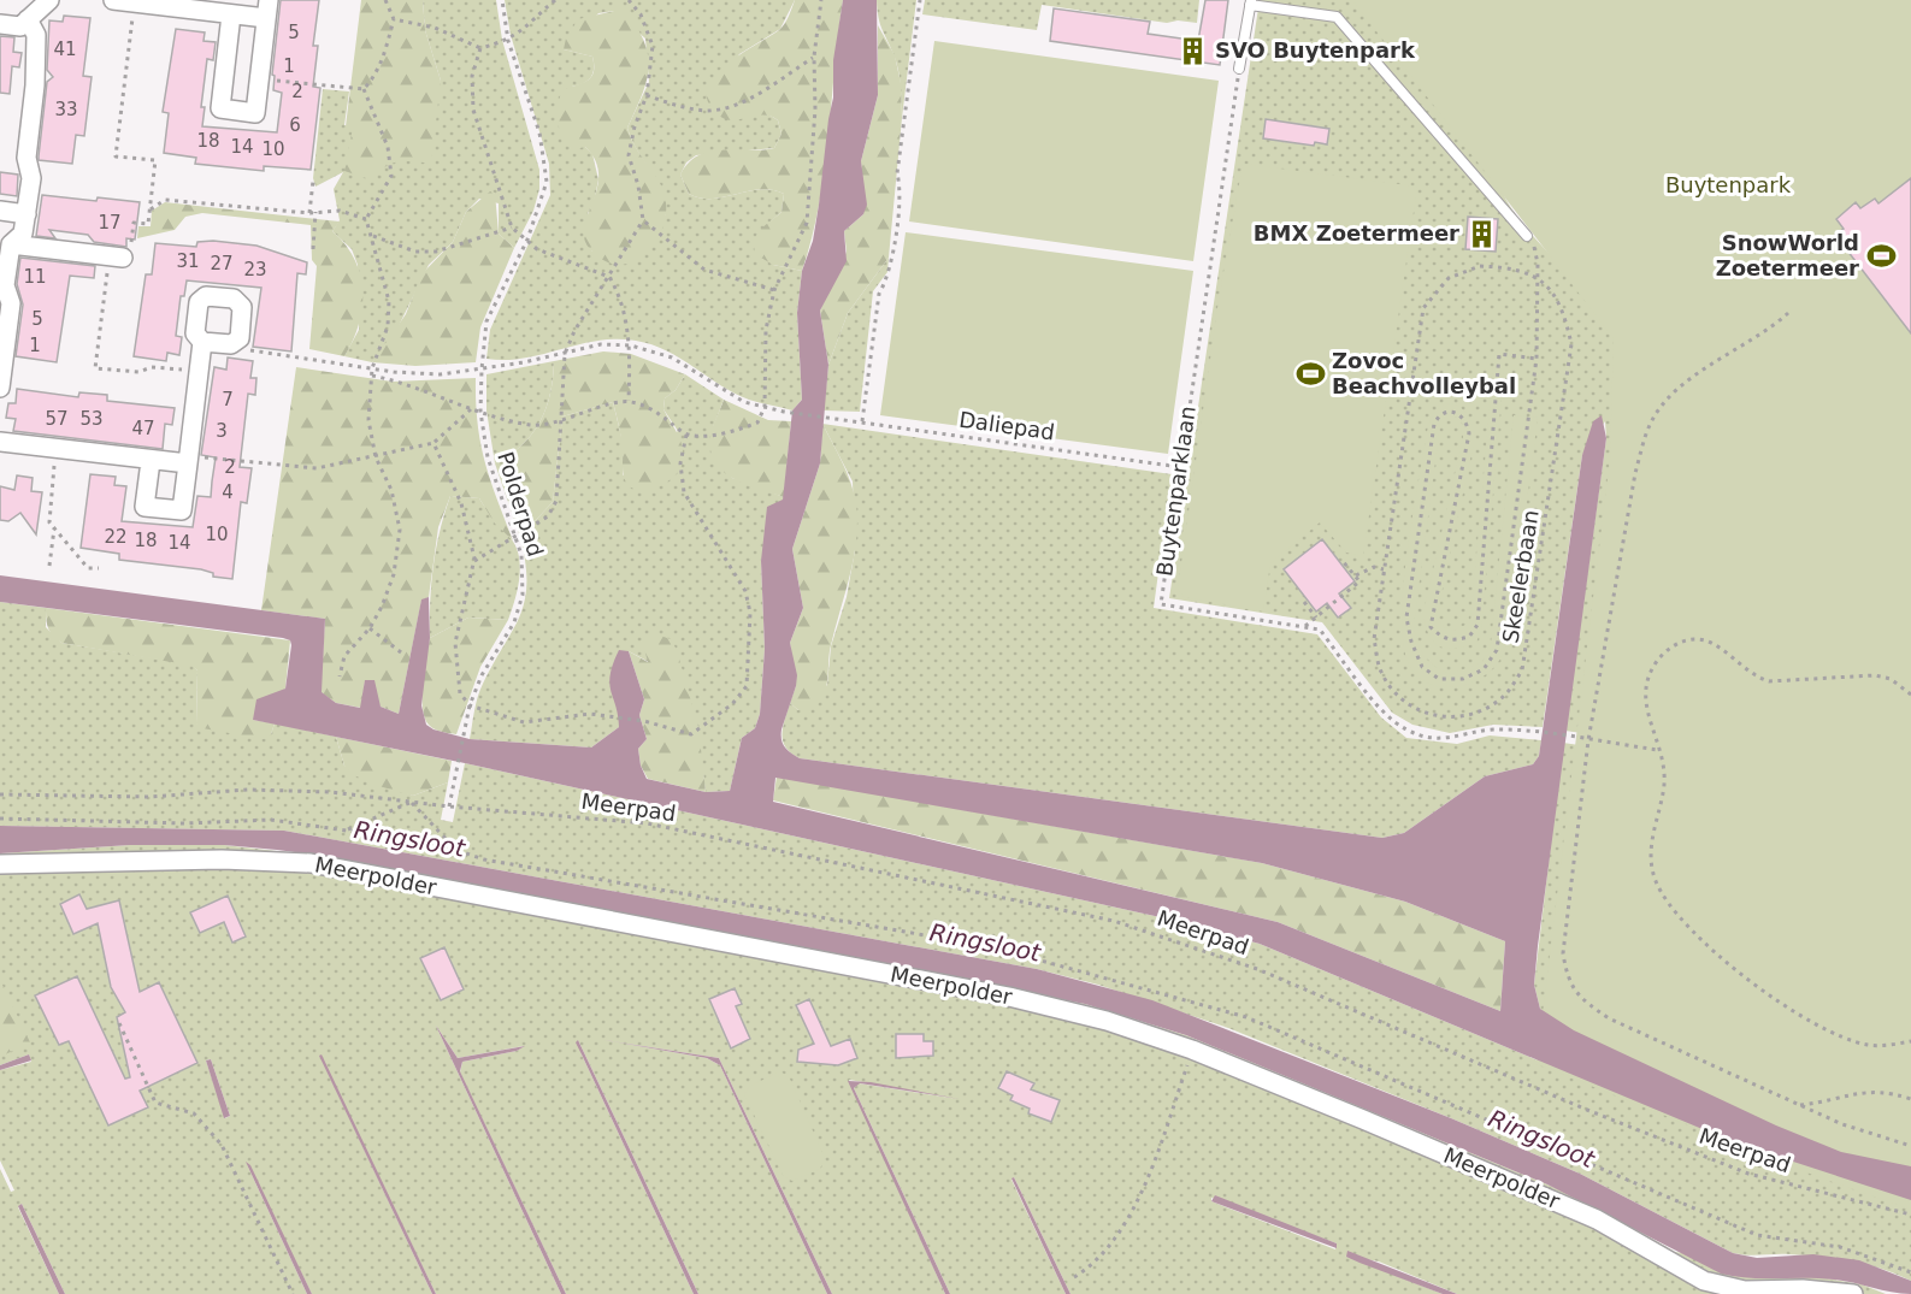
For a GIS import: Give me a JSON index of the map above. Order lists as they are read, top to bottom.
{
  "streets": {
    "street": ["Meerpolder"],
    "path": [
      "Daliepad",
      "Buytenparklaan",
      "Polderpad",
      "Skeelerbaan",
      "Meerpad"
    ]
  },
  "crossings": [
    ["Daliepad", "Buytenparklaan"],
    ["Daliepad", "Polderpad"],
    ["Polderpad", "Meerpad"]
  ],
  "water": ["Ringsloot"],
  "parks": ["Buytenpark"],
  "places": {
    "building": ["SVO Buytenpark", "BMX Zoetermeer"],
    "sports": ["SnowWorld Zoetermeer", "Zovoc Beachvolleybal"]
  },
  "house_numbers": [
    "5",
    "41",
    "1",
    "2",
    "33",
    "6",
    "18",
    "14",
    "10",
    "17",
    "31",
    "27",
    "23",
    "11",
    "5",
    "1",
    "7",
    "57",
    "53",
    "47",
    "3",
    "2",
    "4",
    "10",
    "22",
    "18",
    "14"
  ]
}
